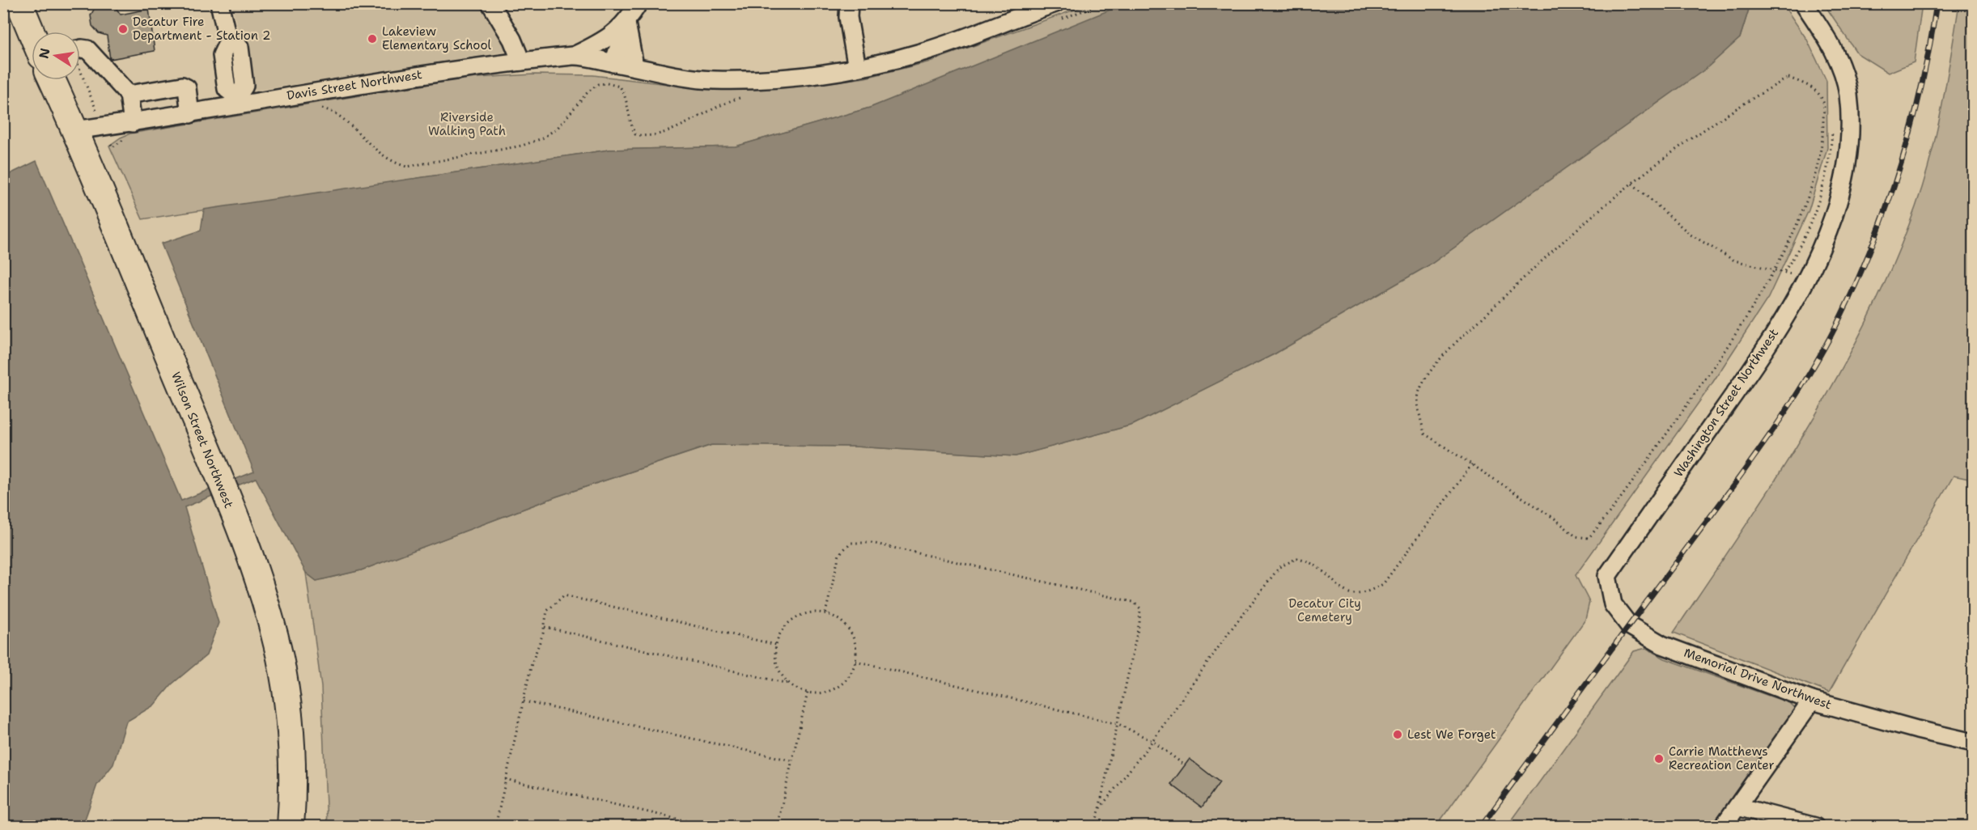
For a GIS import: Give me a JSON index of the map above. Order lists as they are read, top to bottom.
{
  "streets": {
    "highway": ["Wilson Street Northwest"],
    "street": ["Davis Street Northwest", "Washington Street Northwest", "Memorial Drive Northwest"]
  },
  "crossings": [
    ["Davis Street Northwest", "Wilson Street Northwest"],
    ["Washington Street Northwest", "Memorial Drive Northwest"]
  ],
  "parks": ["Riverside Walking Path", "Decatur City Cemetery"],
  "places": [
    "Decatur Fire Department - Station 2",
    "Lakeview Elementary School",
    "Lest We Forget",
    "Carrie Matthews Recreation Center"
  ],
  "north": "left"
}
